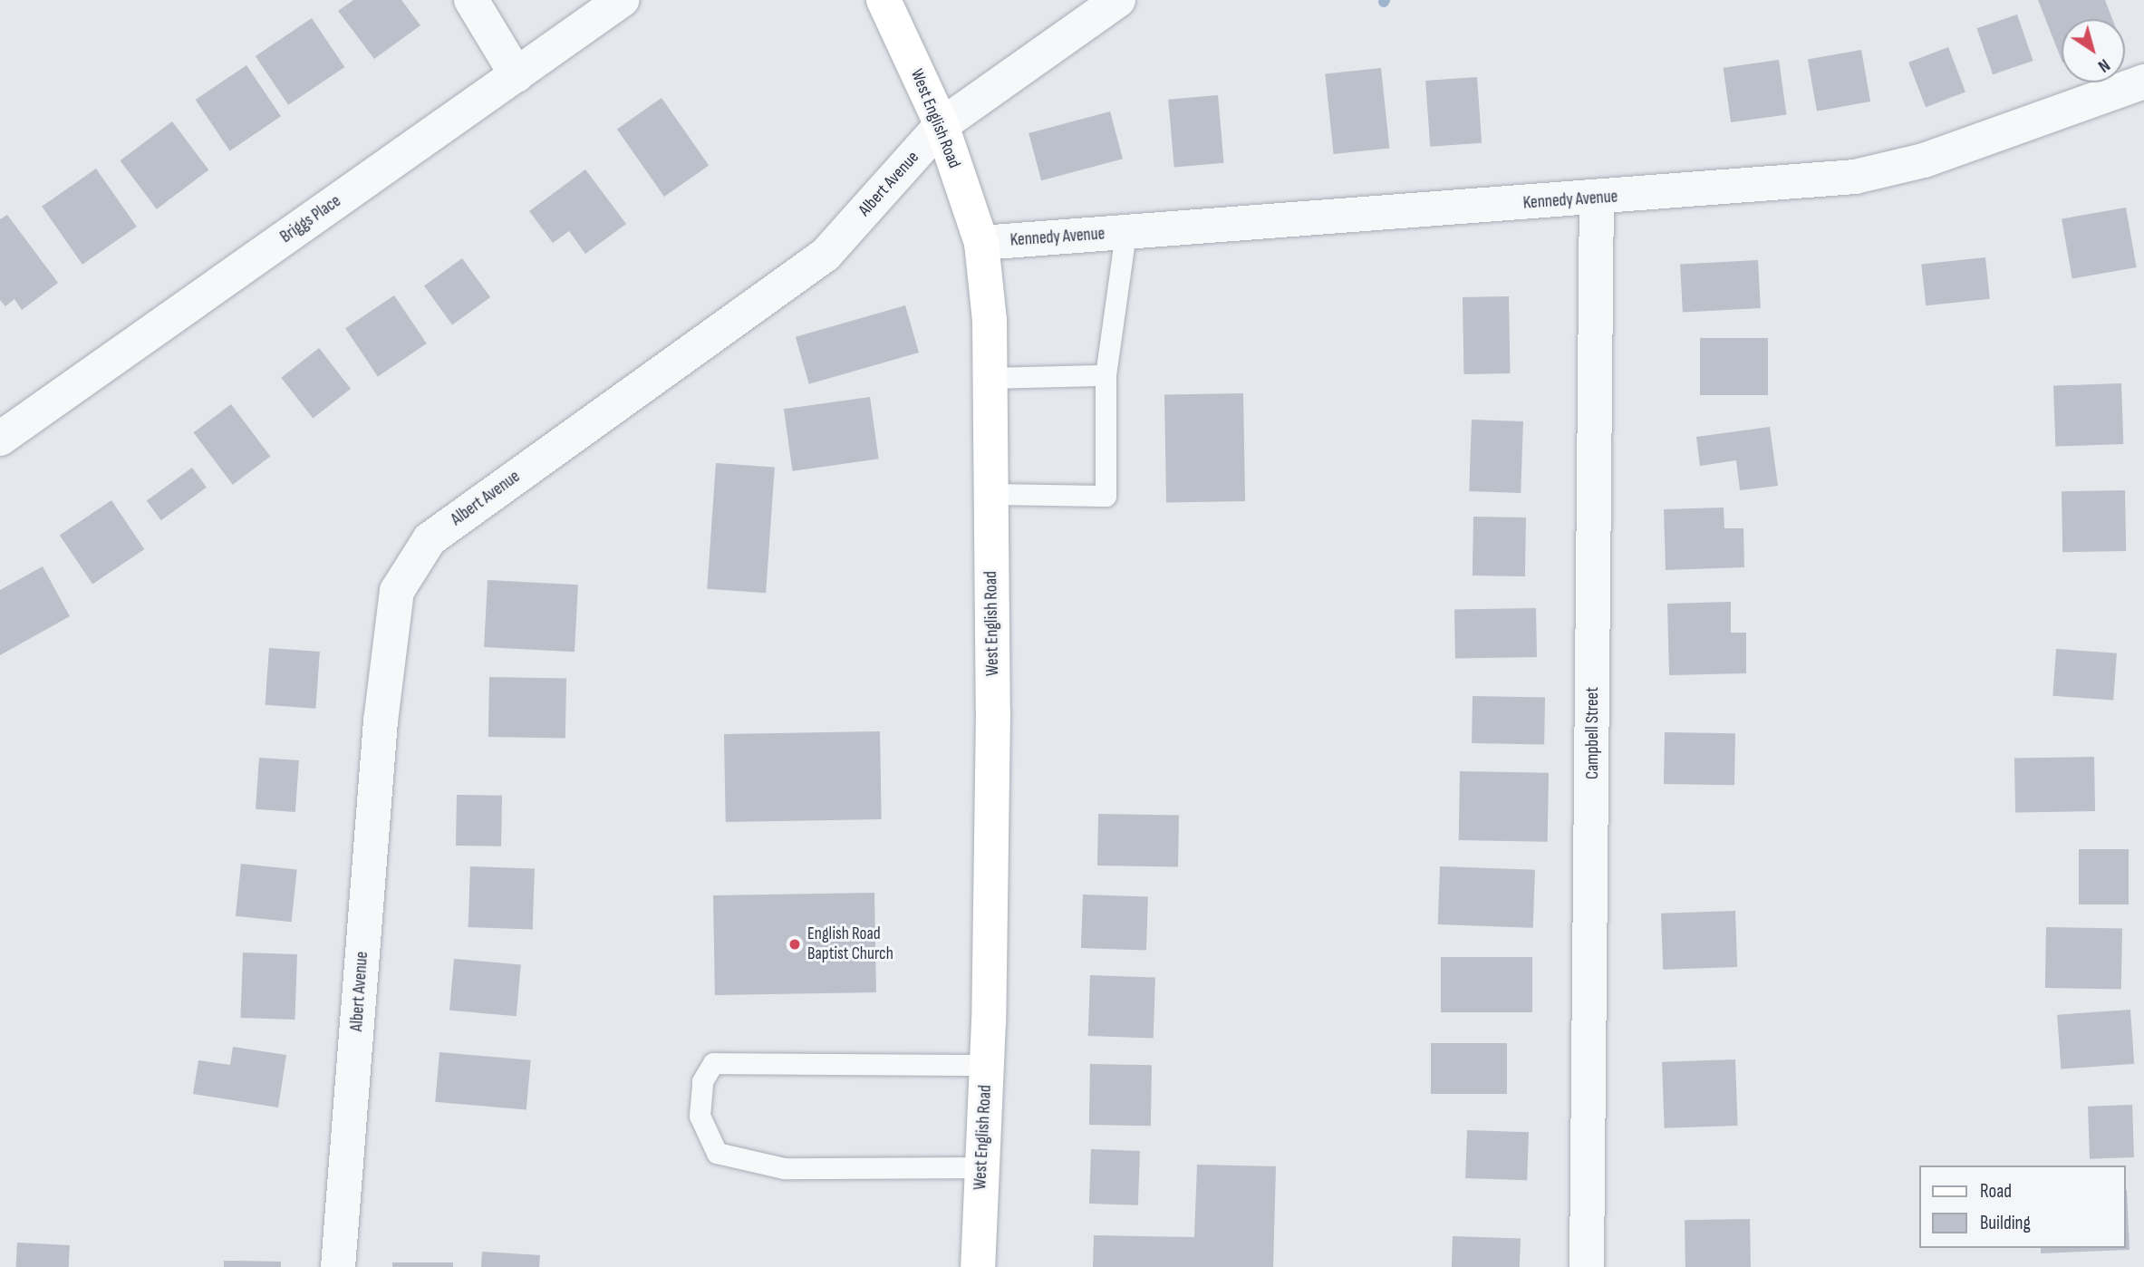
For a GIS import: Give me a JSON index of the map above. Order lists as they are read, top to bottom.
{
  "streets": {
    "main road": ["West English Road"],
    "street": [
      "Albert Avenue",
      "Kennedy Avenue",
      "Briggs Place",
      "Campbell Street"
    ]
  },
  "crossings": [
    ["West English Road", "Albert Avenue"],
    ["West English Road", "Kennedy Avenue"],
    ["Kennedy Avenue", "Campbell Street"]
  ],
  "places": ["English Road Baptist Church"],
  "legend": ["Road", "Building"],
  "north": "bottom right"
}
